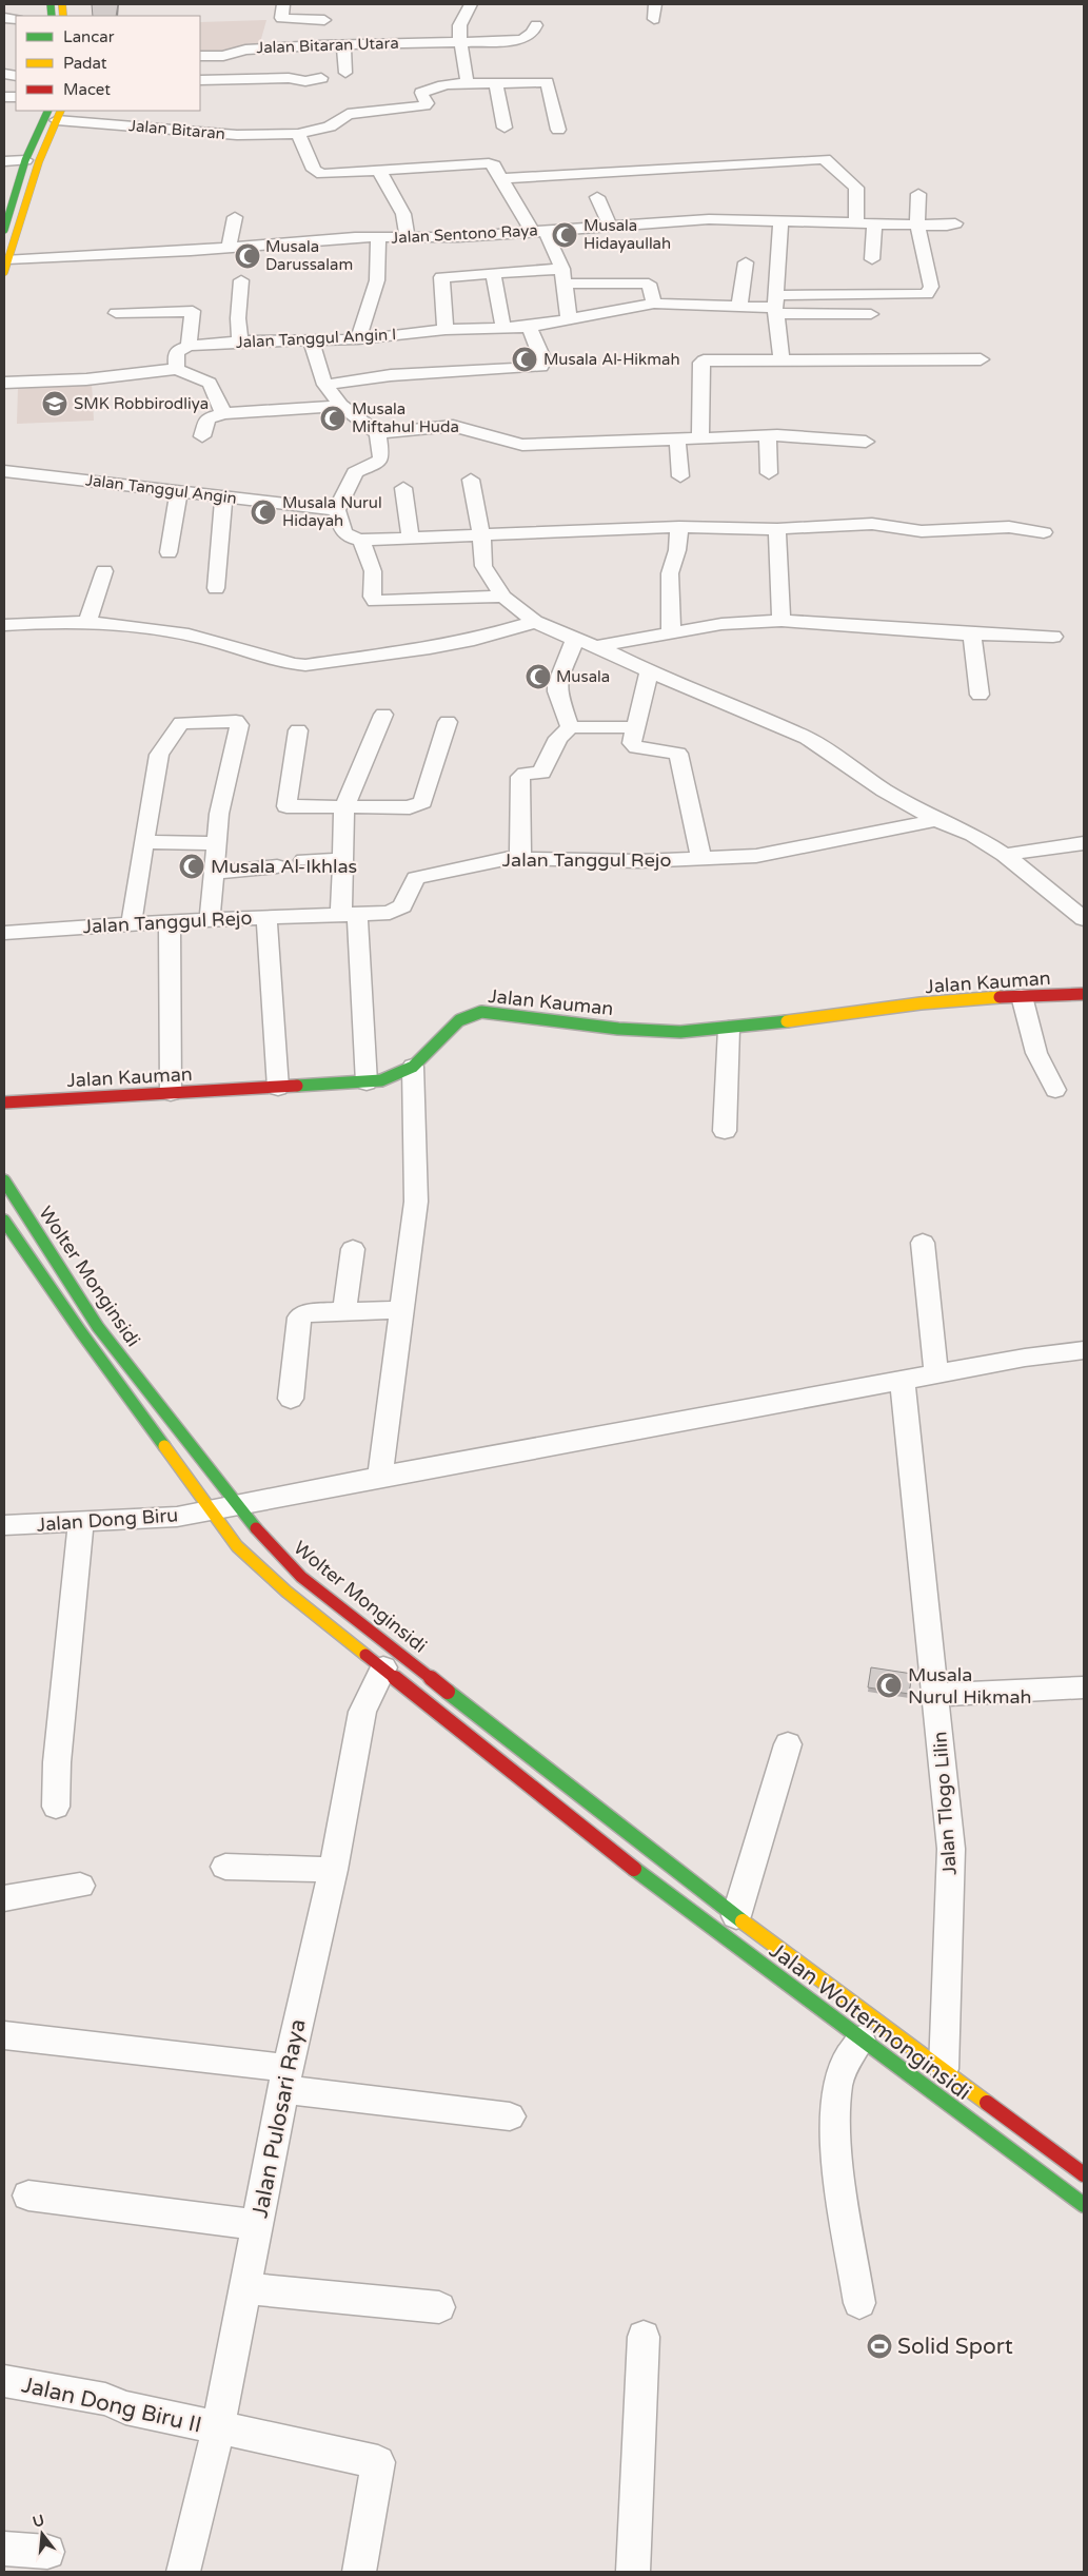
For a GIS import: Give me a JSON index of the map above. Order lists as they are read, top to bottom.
{
  "streets": {
    "main road": ["Jalan Kauman", "Wolter Monginsidi", "Jalan Woltermonginsidi"],
    "street": [
      "Jalan Bitaran Utara",
      "Jalan Bitaran",
      "Jalan Sentono Raya",
      "Jalan Tanggul Angin I",
      "Jalan Tanggul Angin",
      "Jalan Tanggul Rejo",
      "Jalan Dong Biru",
      "Jalan Tlogo Lilin",
      "Jalan Pulosari Raya",
      "Jalan Dong Biru II"
    ]
  },
  "crossings": [
    ["Wolter Monginsidi", "Jalan Dong Biru"],
    ["Wolter Monginsidi", "Jalan Woltermonginsidi"],
    ["Wolter Monginsidi", "Jalan Pulosari Raya"],
    ["Jalan Dong Biru", "Jalan Tlogo Lilin"],
    ["Jalan Tlogo Lilin", "Jalan Woltermonginsidi"],
    ["Jalan Pulosari Raya", "Jalan Dong Biru II"]
  ],
  "places": {
    "mosque": [
      "Musala Hidayaullah",
      "Musala Darussalam",
      "Musala Al-Hikmah",
      "Musala Miftahul Huda",
      "Musala Nurul Hidayah",
      "Musala",
      "Musala Al-Ikhlas",
      "Musala Nurul Hikmah"
    ],
    "school or university": ["SMK Robbirodliya"],
    "sports": ["Solid Sport"]
  },
  "legend": ["Lancar", "Padat", "Macet"],
  "north": "top"
}
